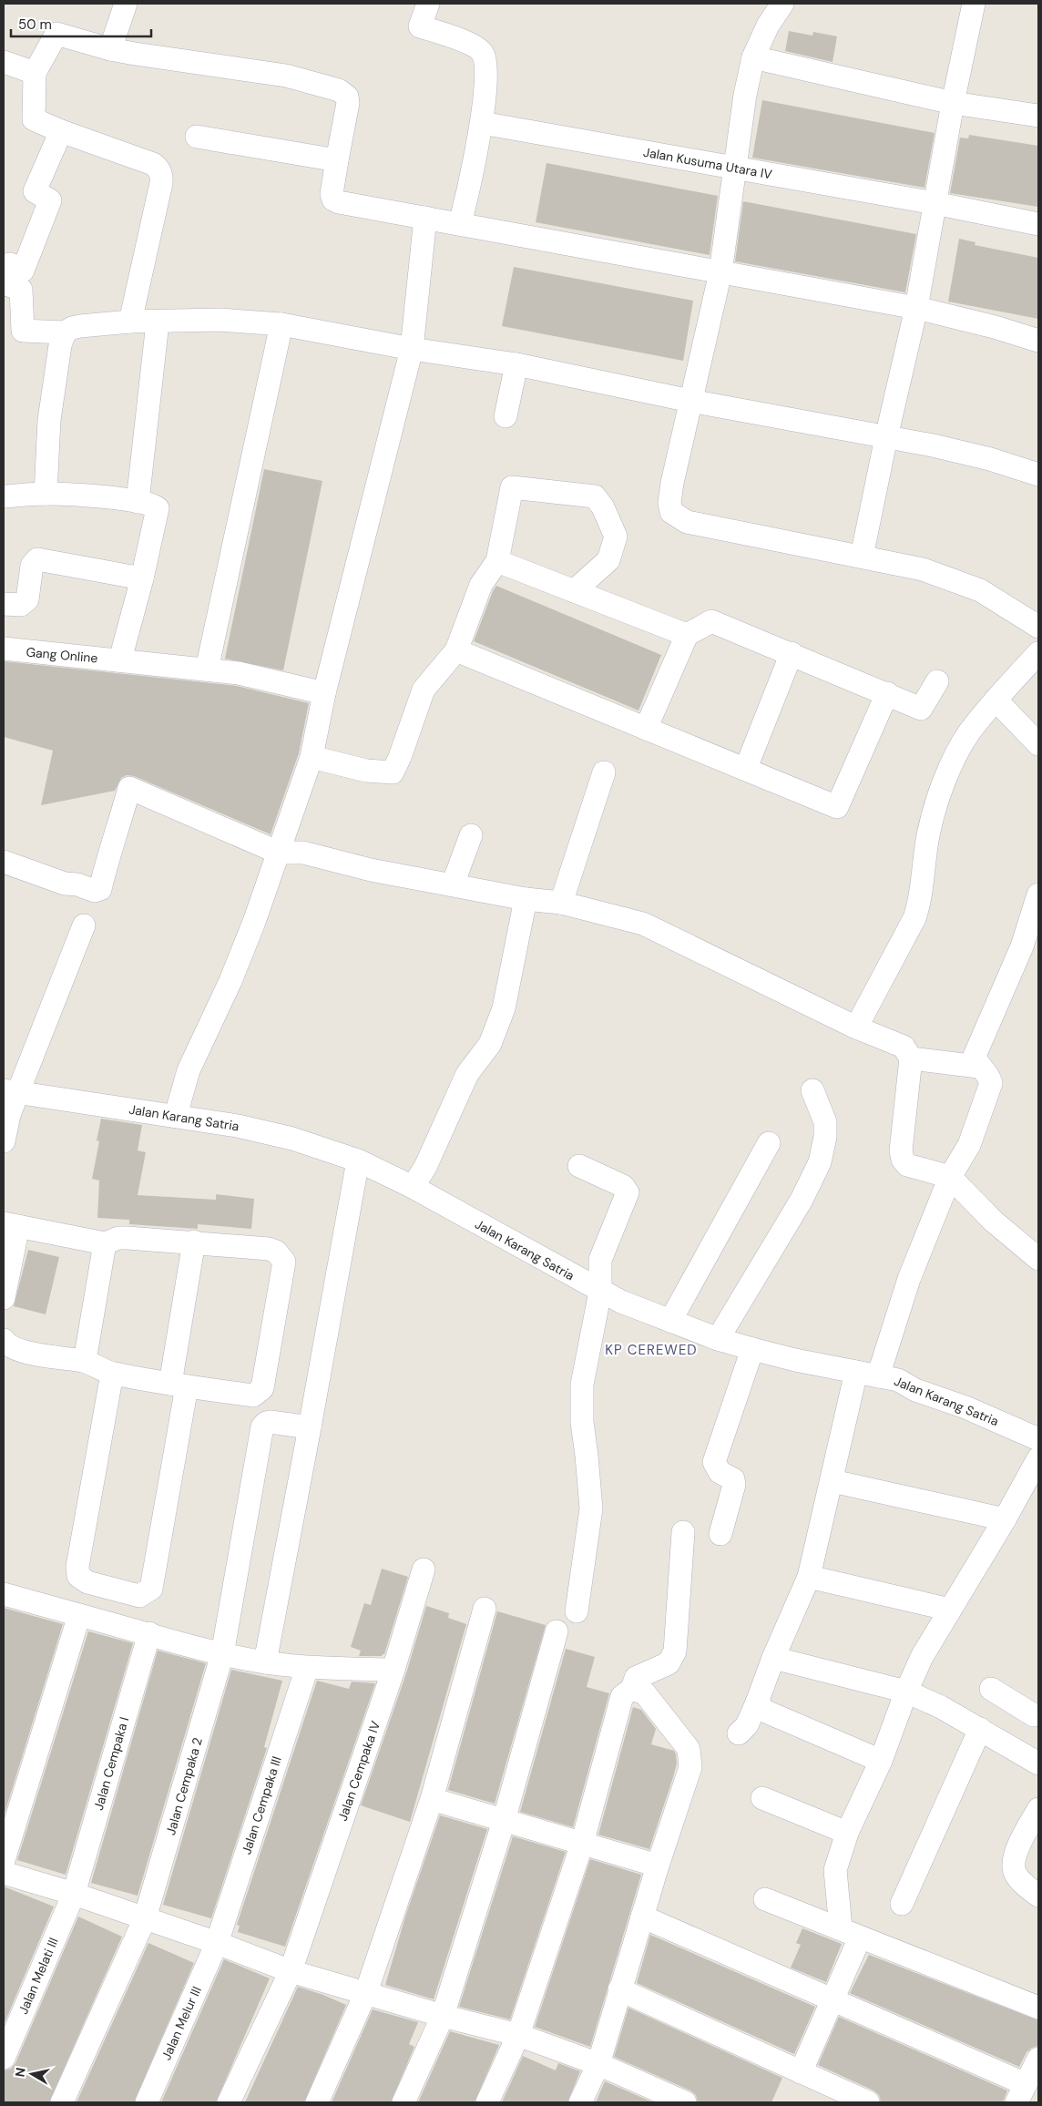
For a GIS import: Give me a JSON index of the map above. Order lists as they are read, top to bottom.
{
  "streets": {
    "street": [
      "Jalan Kusuma Utara IV",
      "Gang Online",
      "Jalan Karang Satria",
      "Jalan Cempaka I",
      "Jalan Cempaka IV",
      "Jalan Cempaka 2",
      "Jalan Cempaka III",
      "Jalan Melati III",
      "Jalan Melur III"
    ]
  },
  "crossings": [
    ["Jalan Cempaka I", "Jalan Melati III"],
    ["Jalan Cempaka III", "Jalan Melur III"]
  ],
  "districts": ["KP CEREWED"],
  "scale_bar": "50 m",
  "north": "left"
}
